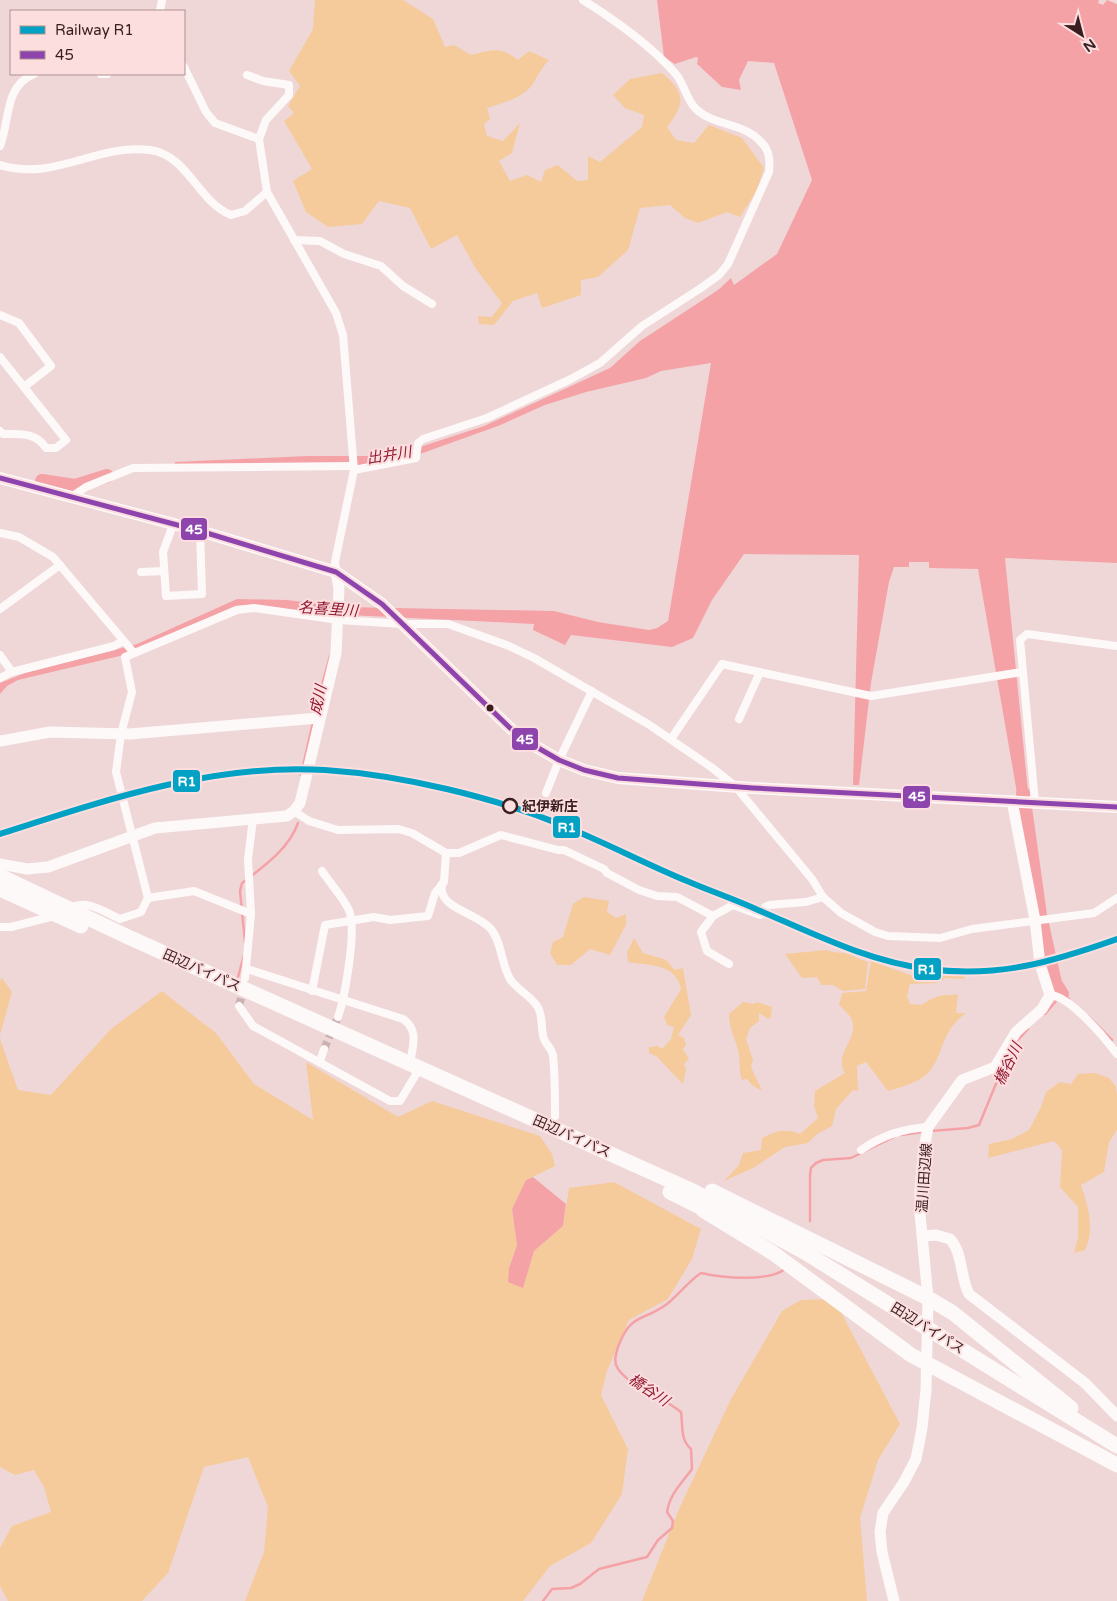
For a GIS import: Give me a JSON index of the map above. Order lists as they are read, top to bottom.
{
  "streets": {
    "highway": ["田辺バイパス"],
    "street": ["温川田辺線"]
  },
  "water": [
    "出井川",
    "名喜里川",
    "成川",
    "橋谷川"
  ],
  "places": ["紀伊新庄"],
  "lines": ["transit line 45", "rail line R1"],
  "legend": ["Railway R1", "45"],
  "north": "bottom right"
}
